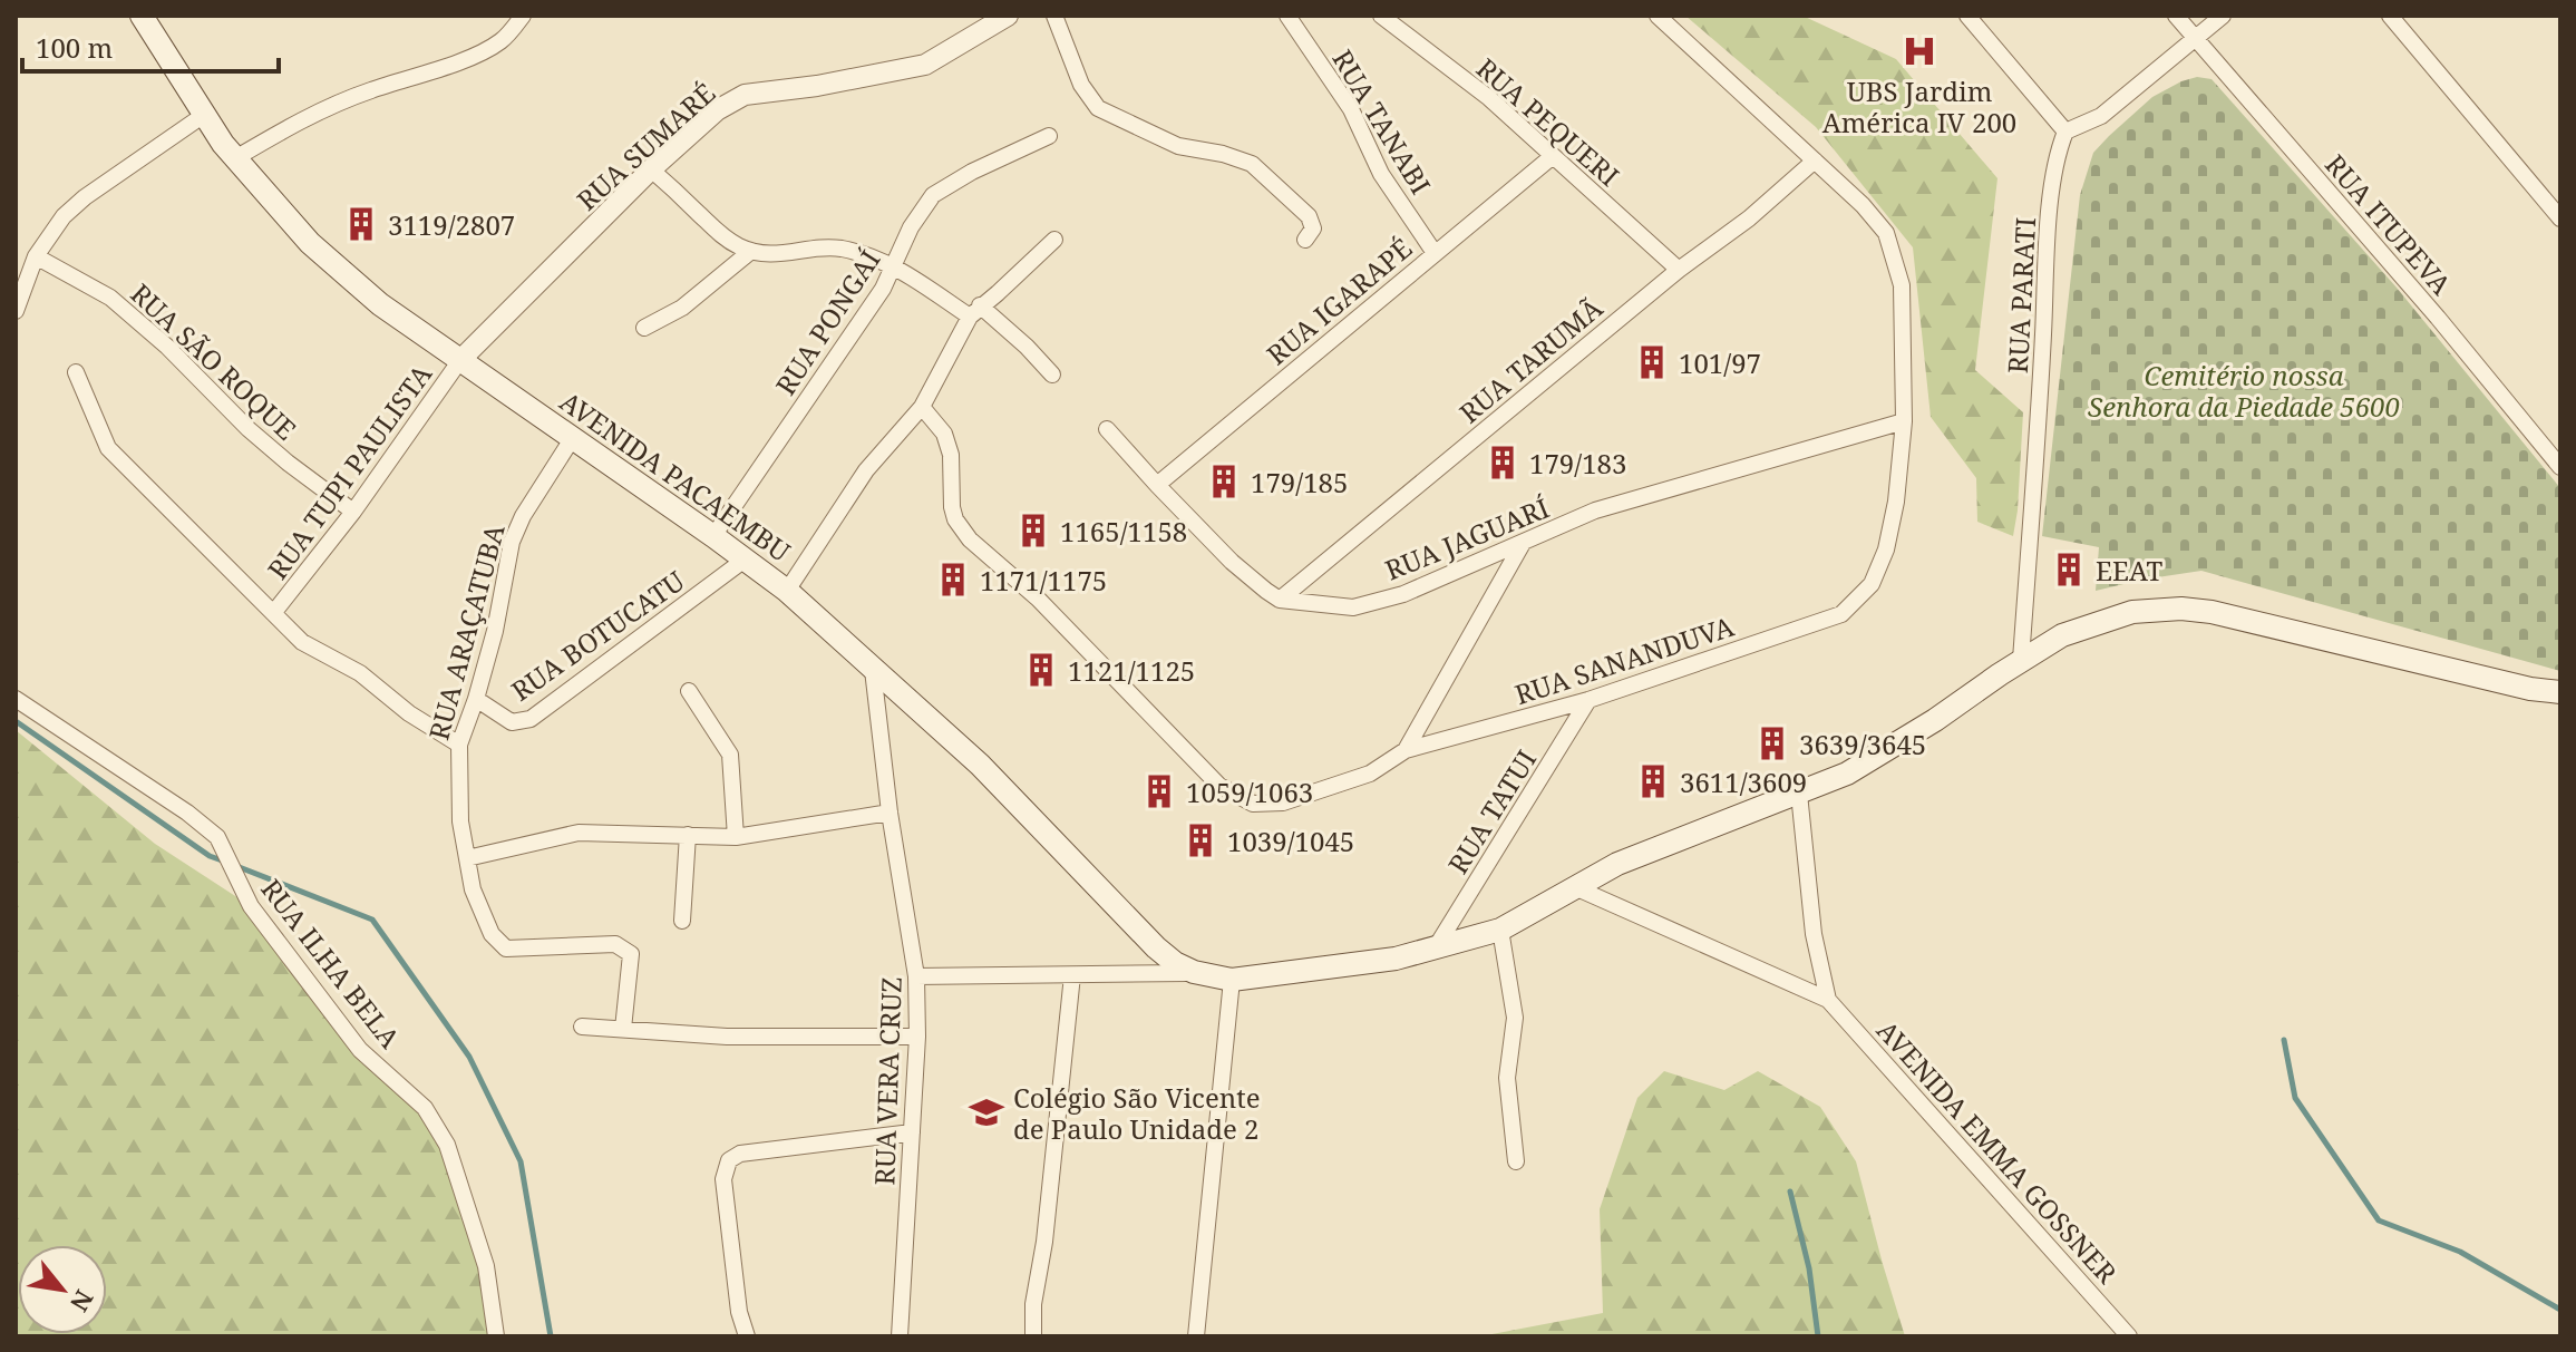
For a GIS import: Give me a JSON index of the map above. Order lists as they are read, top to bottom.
{
  "streets": {
    "main road": ["AVENIDA PACAEMBU"],
    "street": [
      "RUA TANABI",
      "RUA PEQUERI",
      "RUA SUMARÉ",
      "RUA ITUPEVA",
      "RUA PARATI",
      "RUA IGARAPÉ",
      "RUA PONGAÍ",
      "RUA TARUMÃ",
      "RUA SÃO ROQUE",
      "RUA TUPI PAULISTA",
      "RUA JAGUARÍ",
      "RUA ARAÇATUBA",
      "RUA BOTUCATU",
      "RUA SANANDUVA",
      "RUA TATUI",
      "RUA ILHA BELA",
      "RUA VERA CRUZ",
      "AVENIDA EMMA GOSSNER"
    ]
  },
  "crossings": [
    ["RUA TANABI", "RUA IGARAPÉ"],
    ["RUA PEQUERI", "RUA IGARAPÉ"],
    ["RUA PEQUERI", "RUA TARUMÃ"],
    ["RUA SUMARÉ", "RUA TUPI PAULISTA"],
    ["RUA SUMARÉ", "AVENIDA PACAEMBU"],
    ["RUA PONGAÍ", "AVENIDA PACAEMBU"],
    ["RUA TARUMÃ", "RUA JAGUARÍ"],
    ["RUA TARUMÃ", "RUA SANANDUVA"],
    ["RUA SÃO ROQUE", "RUA TUPI PAULISTA"],
    ["RUA TUPI PAULISTA", "AVENIDA PACAEMBU"],
    ["AVENIDA PACAEMBU", "RUA ARAÇATUBA"],
    ["AVENIDA PACAEMBU", "RUA BOTUCATU"],
    ["AVENIDA PACAEMBU", "RUA VERA CRUZ"],
    ["RUA JAGUARÍ", "RUA SANANDUVA"],
    ["RUA ARAÇATUBA", "RUA BOTUCATU"],
    ["RUA SANANDUVA", "RUA TATUI"]
  ],
  "parks": ["Cemitério nossa Senhora da Piedade 5600"],
  "places": {
    "hospital": ["UBS Jardim América IV 200"],
    "building": [
      "3119/2807",
      "101/97",
      "179/183",
      "179/185",
      "1165/1158",
      "EEAT",
      "1171/1175",
      "1121/1125",
      "3639/3645",
      "3611/3609",
      "1059/1063",
      "1039/1045"
    ],
    "school or university": ["Colégio São Vicente de Paulo Unidade 2"]
  },
  "scale_bar": "100 m",
  "north": "bottom right"
}
